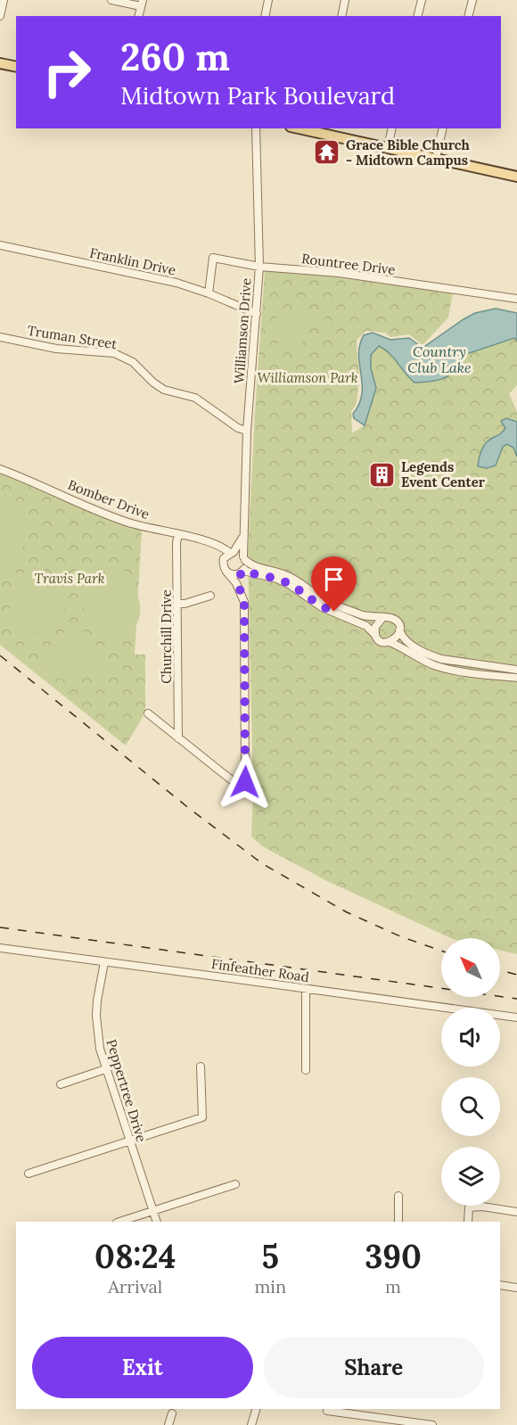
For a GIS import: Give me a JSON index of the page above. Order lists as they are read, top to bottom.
{
  "streets": {
    "street": [
      "Franklin Drive",
      "Rountree Drive",
      "Williamson Drive",
      "Truman Street",
      "Bomber Drive",
      "Churchill Drive",
      "Finfeather Road",
      "Peppertree Drive"
    ]
  },
  "crossings": [
    ["Franklin Drive", "Rountree Drive"],
    ["Franklin Drive", "Williamson Drive"],
    ["Rountree Drive", "Williamson Drive"],
    ["Williamson Drive", "Truman Street"],
    ["Williamson Drive", "Bomber Drive"],
    ["Bomber Drive", "Churchill Drive"],
    ["Finfeather Road", "Peppertree Drive"]
  ],
  "water": ["Country Club Lake"],
  "parks": ["Williamson Park", "Travis Park"],
  "places": {
    "temple": ["Grace Bible Church - Midtown Campus"],
    "building": ["Legends Event Center"]
  },
  "north": "top left",
  "page": {
    "turn": ["260 m", "Midtown Park Boulevard"],
    "eta": [
      "08:24",
      "Arrival",
      "5",
      "min",
      "390",
      "m"
    ],
    "buttons": ["Exit", "Share"]
  }
}
